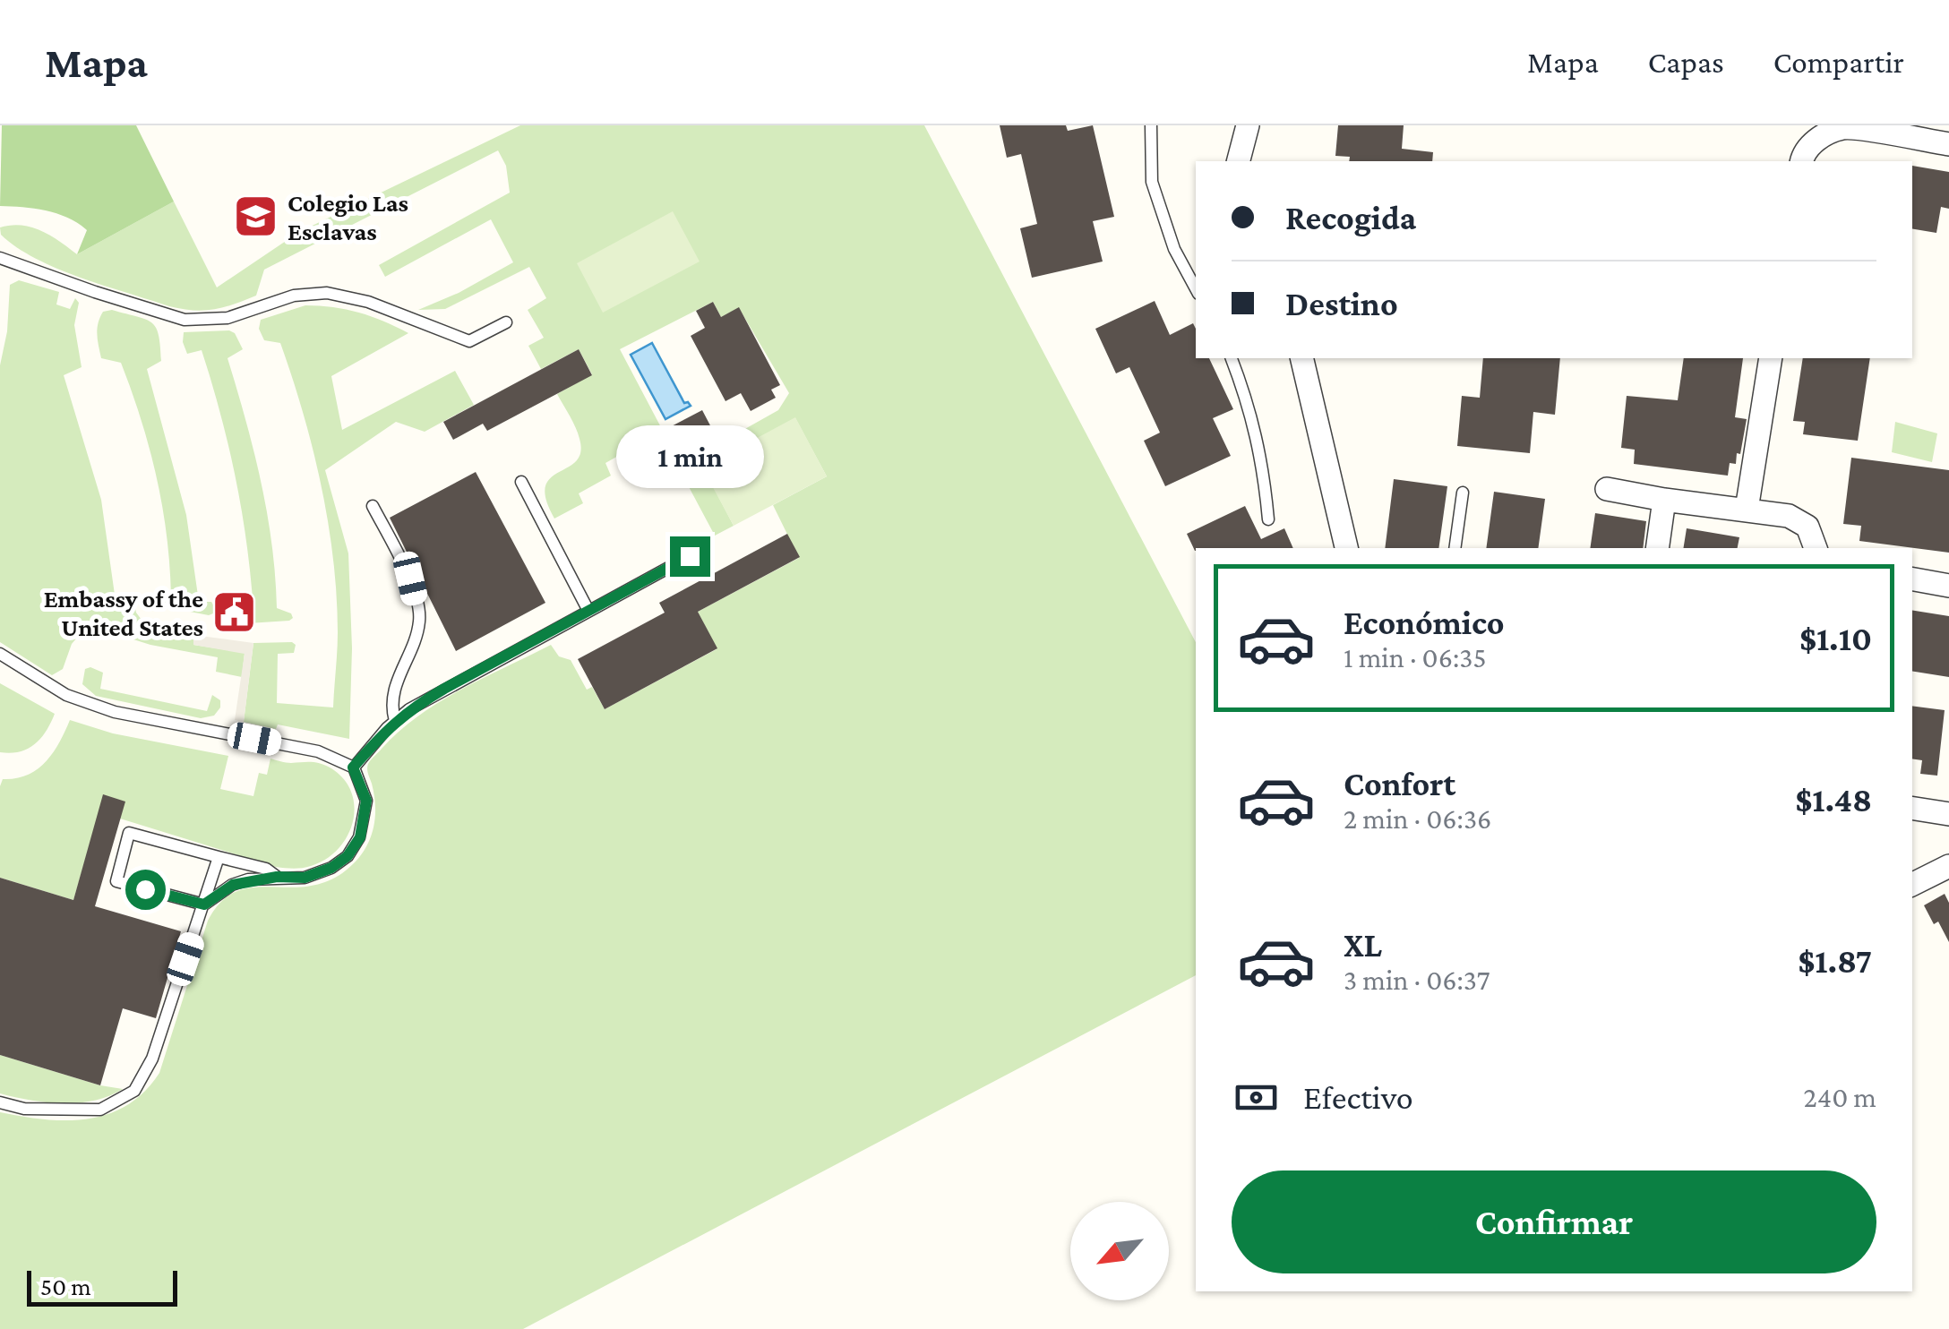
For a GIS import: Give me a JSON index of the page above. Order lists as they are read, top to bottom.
{
  "places": {
    "school or university": ["Colegio Las Esclavas"],
    "public building": ["Embassy of the United States"]
  },
  "scale_bar": "50 m",
  "north": "bottom left",
  "page": {
    "header": "Mapa",
    "nav": ["Mapa", "Capas", "Compartir"],
    "banner": ["Recogida", "Destino"],
    "bubble": "1 min",
    "list": [
      {
        "name": "Económico",
        "note": "1 min · 06:35",
        "value": "$1.10"
      },
      {
        "name": "Confort",
        "note": "2 min · 06:36",
        "value": "$1.48"
      },
      {
        "name": "XL",
        "note": "3 min · 06:37",
        "value": "$1.87"
      }
    ],
    "pay": ["Efectivo", "240 m"],
    "buttons": "Confirmar",
    "scale": "50 m"
  }
}
